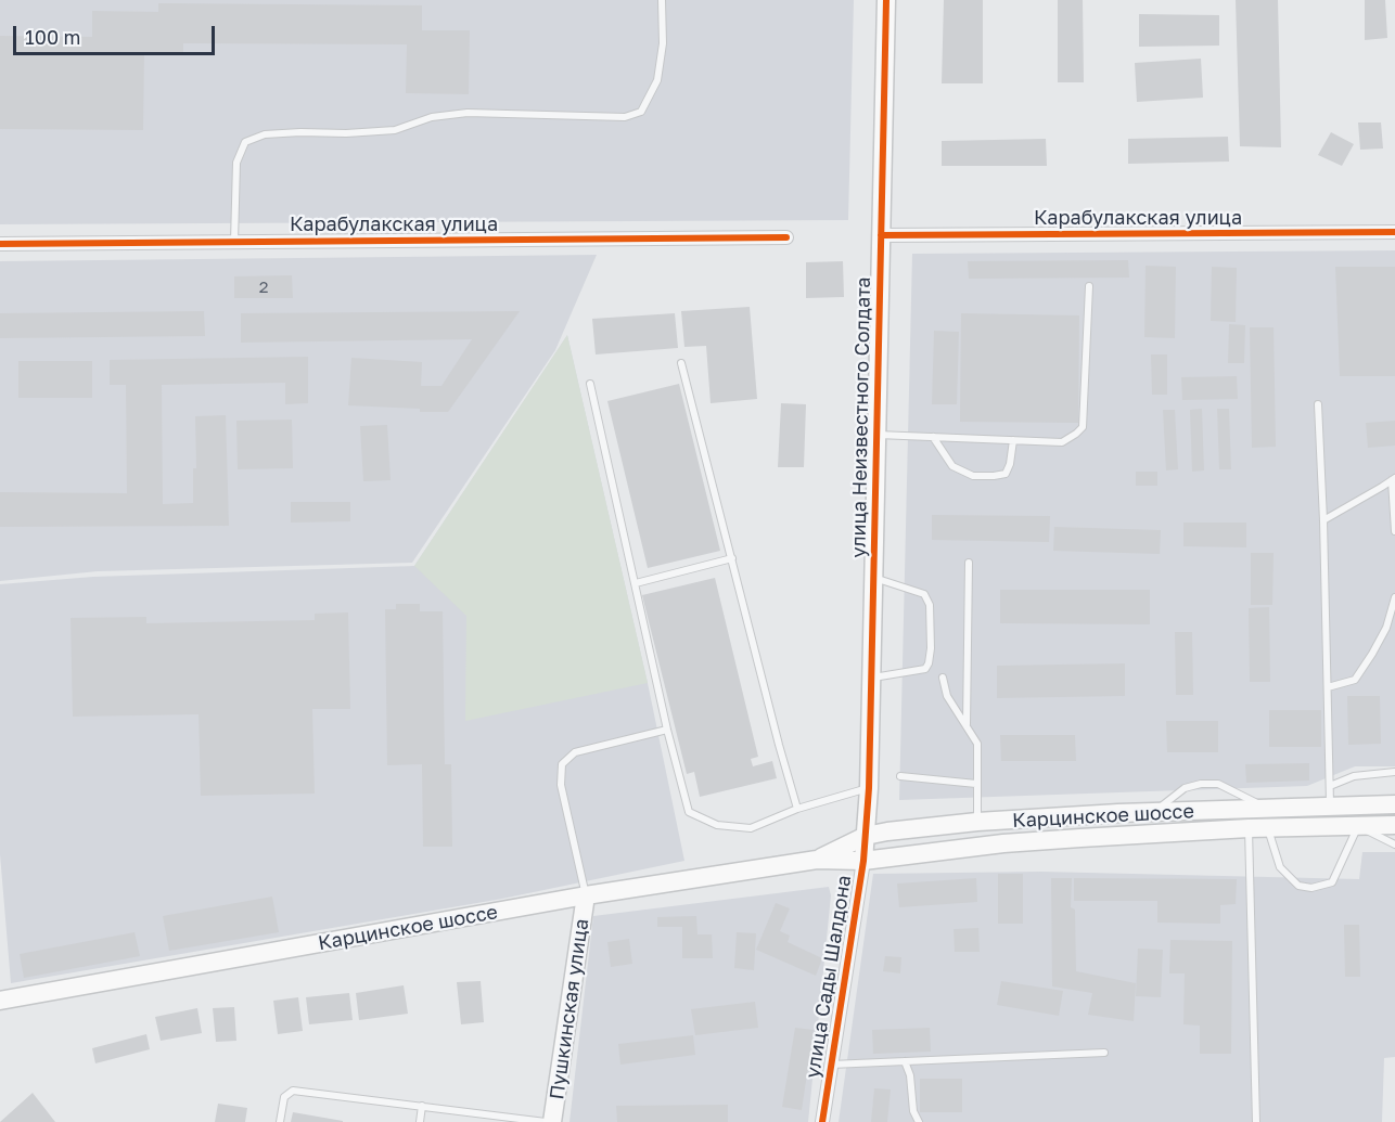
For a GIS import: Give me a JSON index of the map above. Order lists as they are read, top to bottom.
{
  "streets": {
    "main road": [
      "улица Неизвестного Солдата",
      "Карцинское шоссе",
      "улица Сады Шалдона",
      "Пушкинская улица"
    ],
    "street": ["Карабулакская улица"]
  },
  "crossings": [
    ["Карабулакская улица", "улица Неизвестного Солдата"],
    ["улица Неизвестного Солдата", "Карцинское шоссе"],
    ["улица Неизвестного Солдата", "улица Сады Шалдона"],
    ["Карцинское шоссе", "улица Сады Шалдона"],
    ["Карцинское шоссе", "Пушкинская улица"]
  ],
  "house_numbers": ["2"],
  "scale_bar": "100 m"
}
